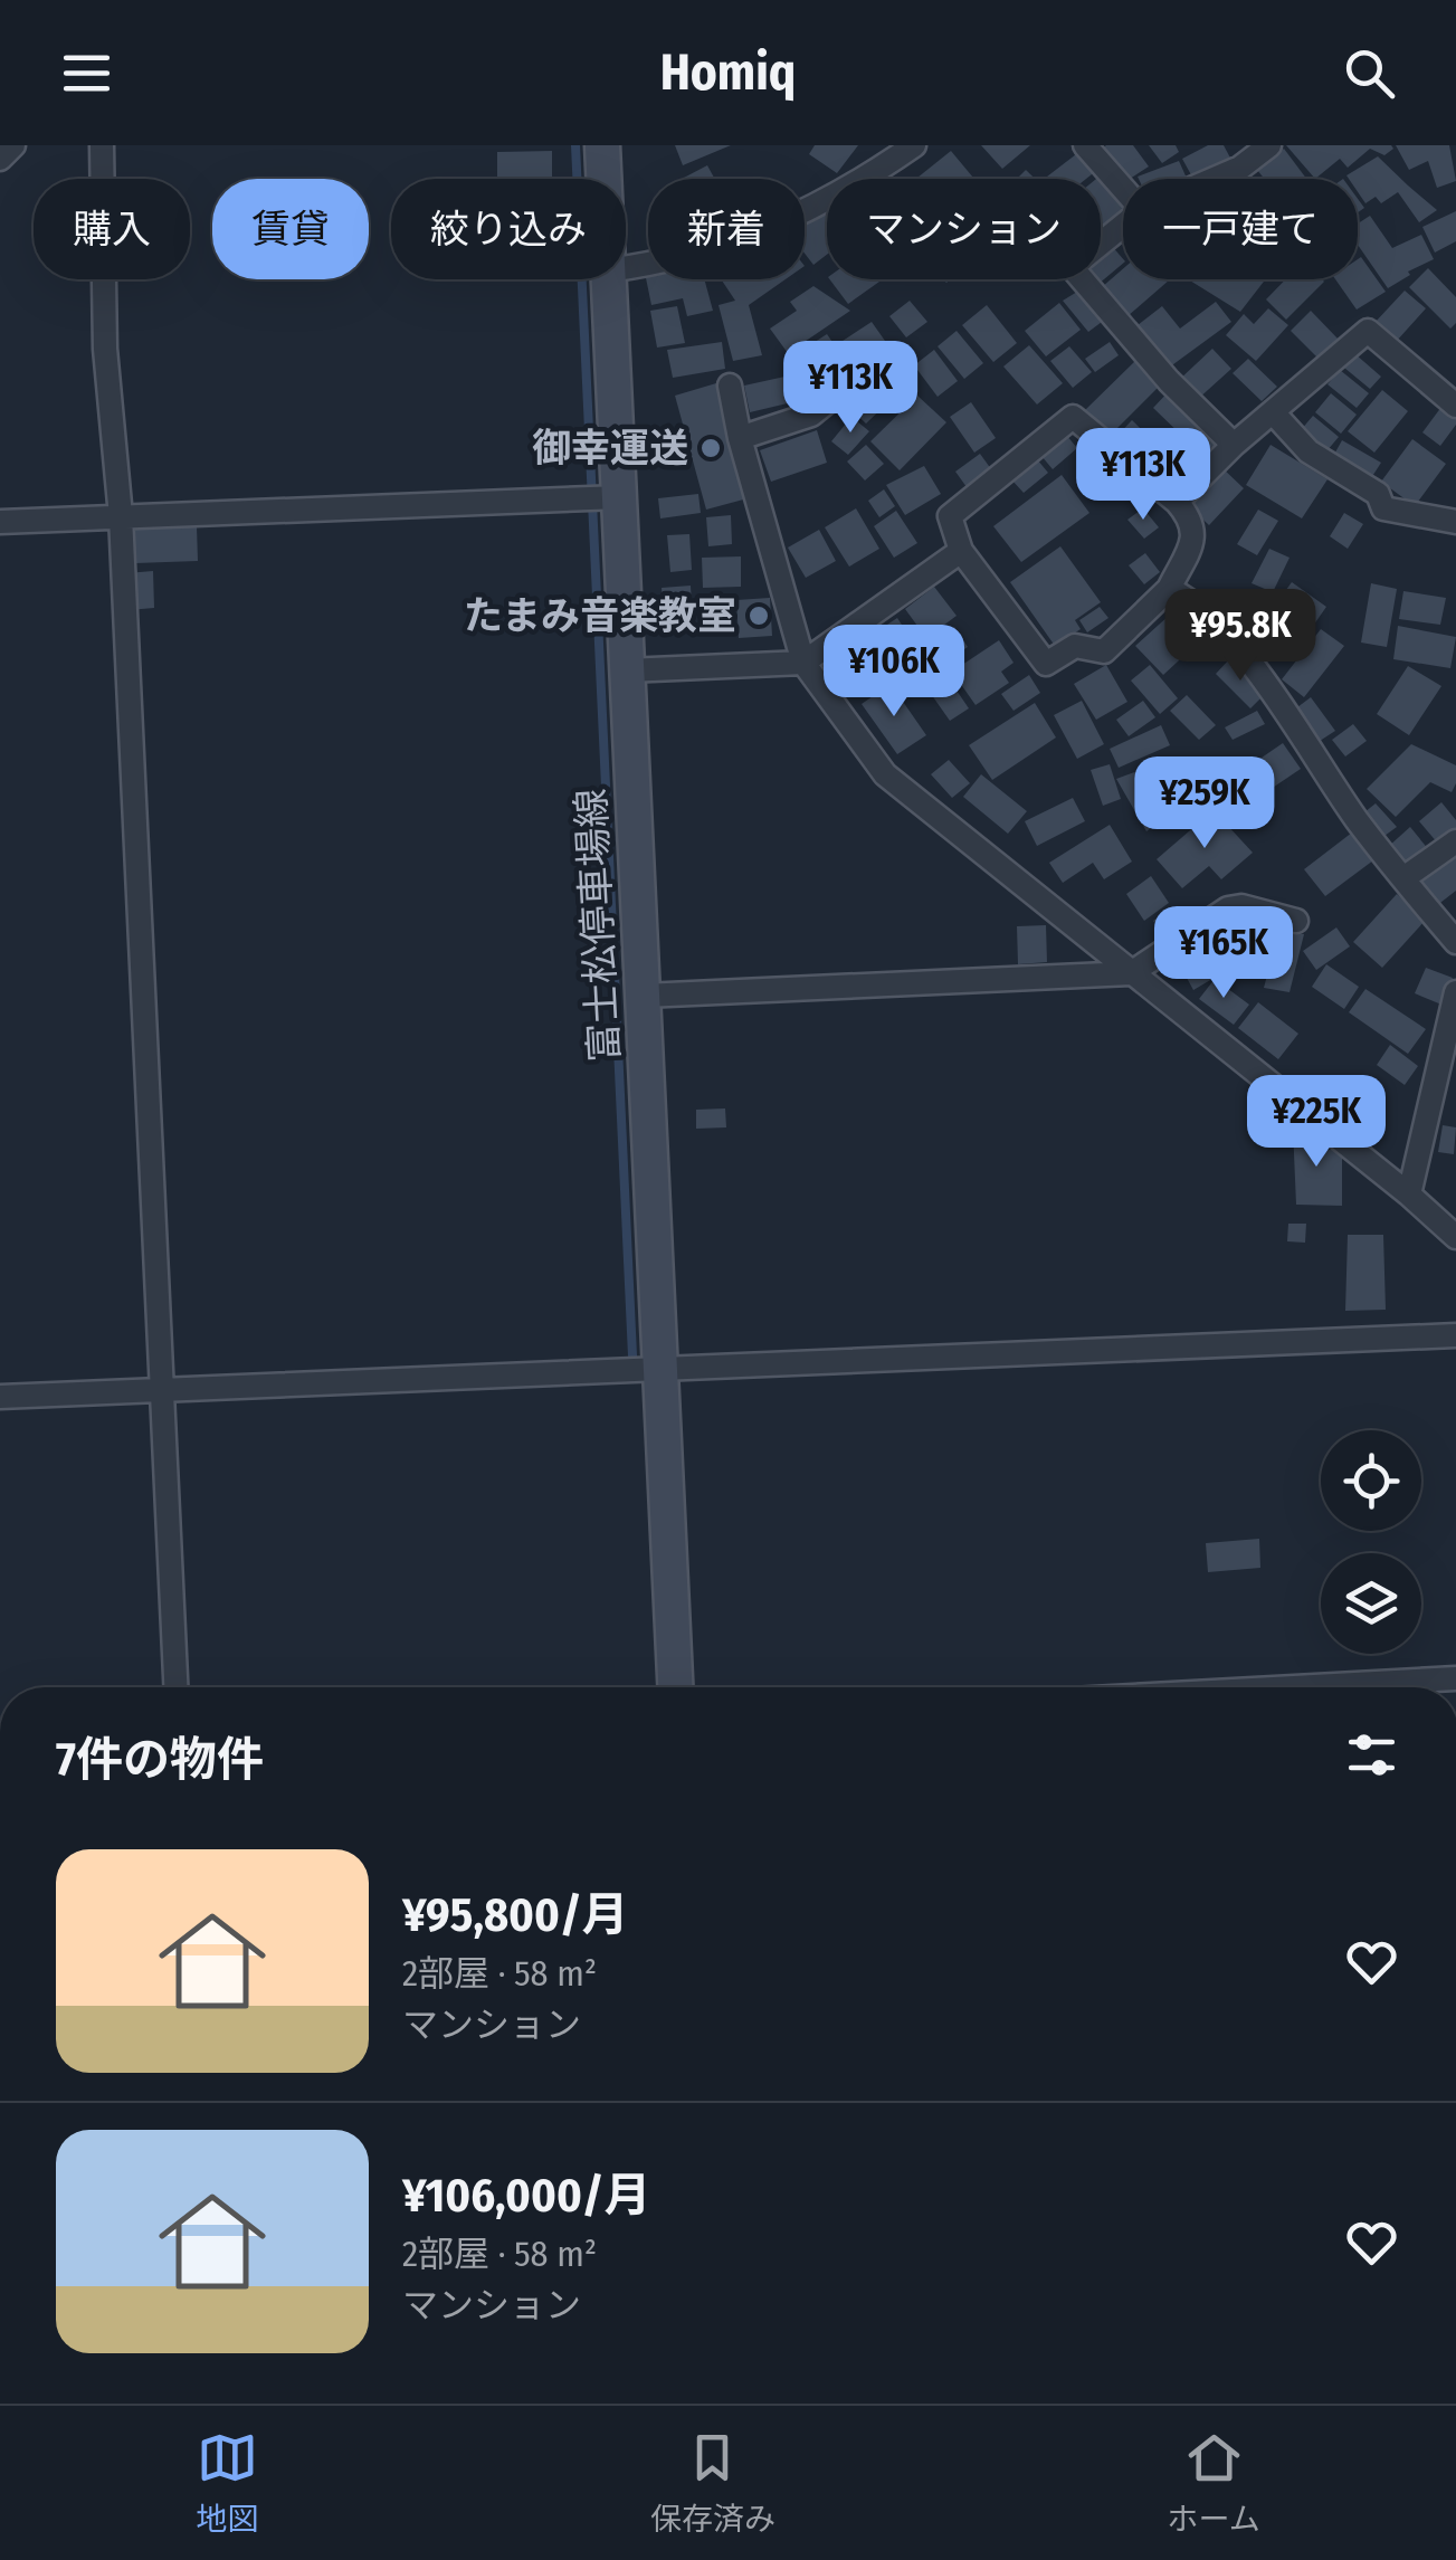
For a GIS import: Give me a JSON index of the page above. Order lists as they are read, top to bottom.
{
  "streets": {
    "main road": ["富士松停車場線"]
  },
  "places": ["御幸運送", "たまみ音楽教室"],
  "page": {
    "header": "Homiq",
    "chip": [
      "購入",
      "賃貸",
      "絞り込み",
      "新着",
      "マンション",
      "一戸建て"
    ],
    "price": [
      "¥113K",
      "¥113K",
      "¥95.8K",
      "¥106K",
      "¥259K",
      "¥165K",
      "¥225K"
    ],
    "heading": "7件の物件",
    "list": [
      {
        "name": "¥95,800/月",
        "note": "2部屋 · 58 m² · マンション"
      },
      {
        "name": "¥106,000/月",
        "note": "2部屋 · 58 m² · マンション"
      }
    ],
    "tabs": ["地図", "保存済み", "ホーム"]
  }
}
